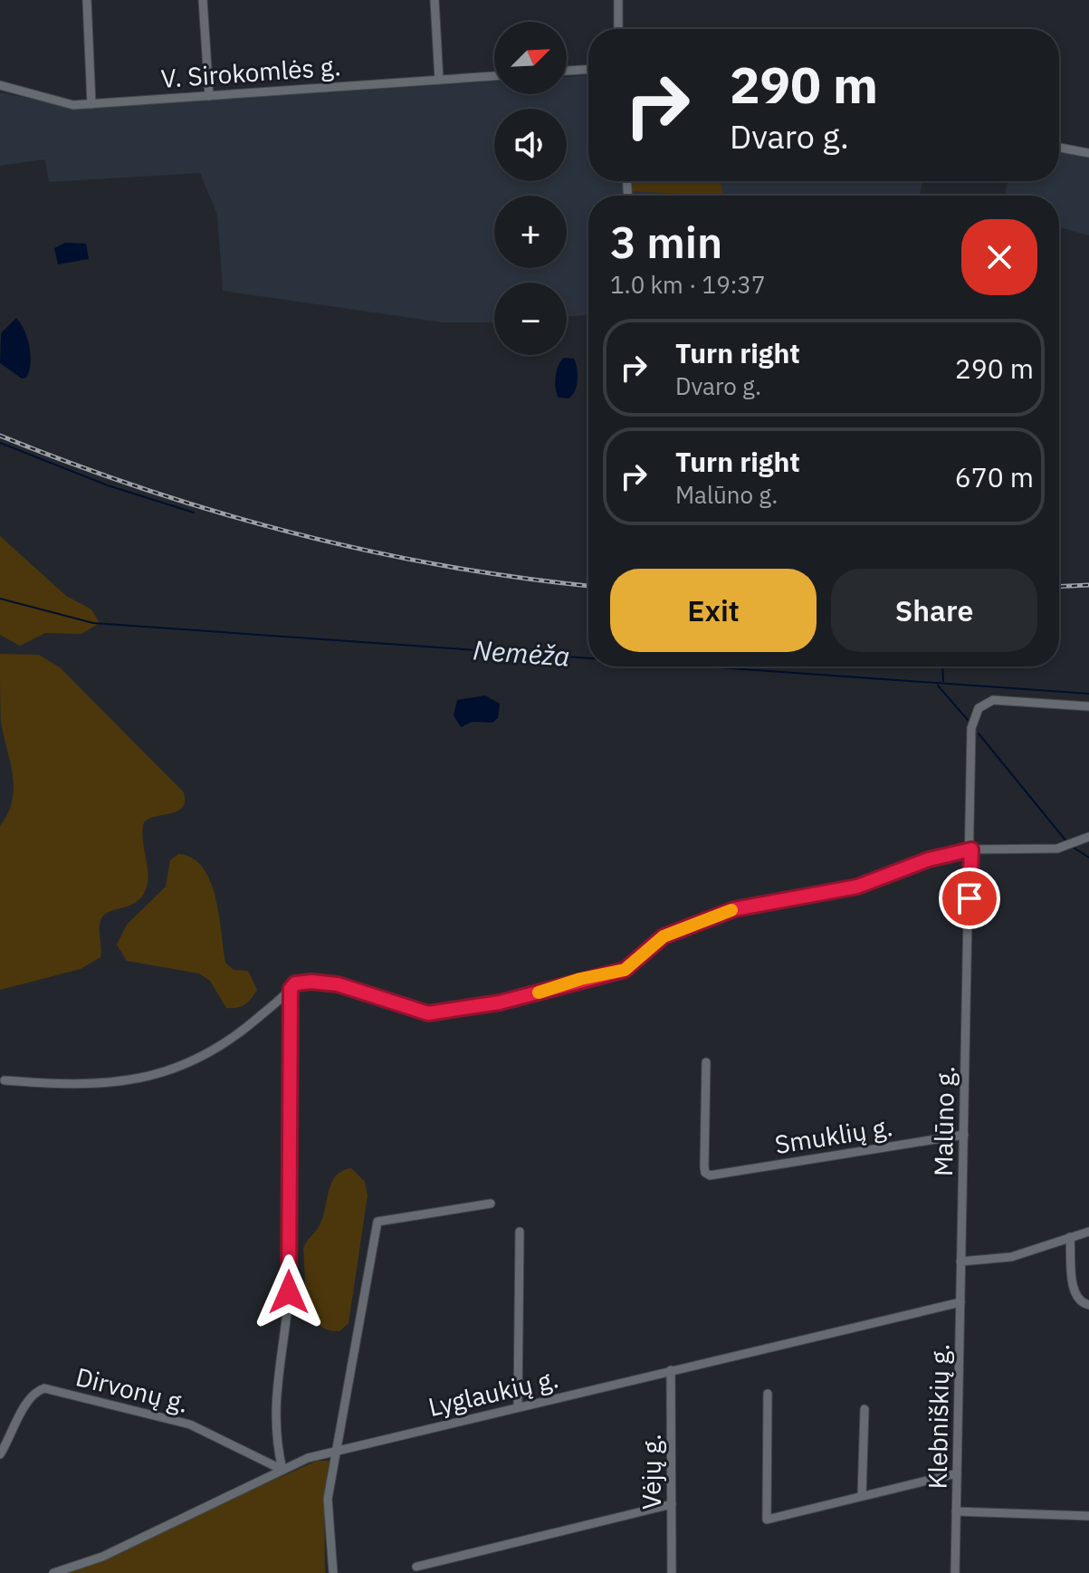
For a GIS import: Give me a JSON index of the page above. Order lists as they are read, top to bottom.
{
  "streets": {
    "street": [
      "V. Sirokomlės g.",
      "Malūno g.",
      "Smuklių g.",
      "Dirvonų g.",
      "Lyglaukių g.",
      "Klebniškių g.",
      "Vėjų g."
    ]
  },
  "crossings": [
    ["Malūno g.", "Smuklių g."],
    ["Malūno g.", "Klebniškių g."],
    ["Dirvonų g.", "Lyglaukių g."],
    ["Lyglaukių g.", "Klebniškių g."],
    ["Lyglaukių g.", "Vėjų g."]
  ],
  "water": ["Nemėža"],
  "north": "top right",
  "page": {
    "map_buttons": ["+", "−"],
    "turn": ["290 m", "Dvaro g."],
    "heading": ["3 min", "1.0 km · 19:37"],
    "list": [
      {
        "name": "Turn right",
        "note": "Dvaro g.",
        "value": "290 m"
      },
      {
        "name": "Turn right",
        "note": "Malūno g.",
        "value": "670 m"
      }
    ],
    "buttons": ["Exit", "Share"]
  }
}
